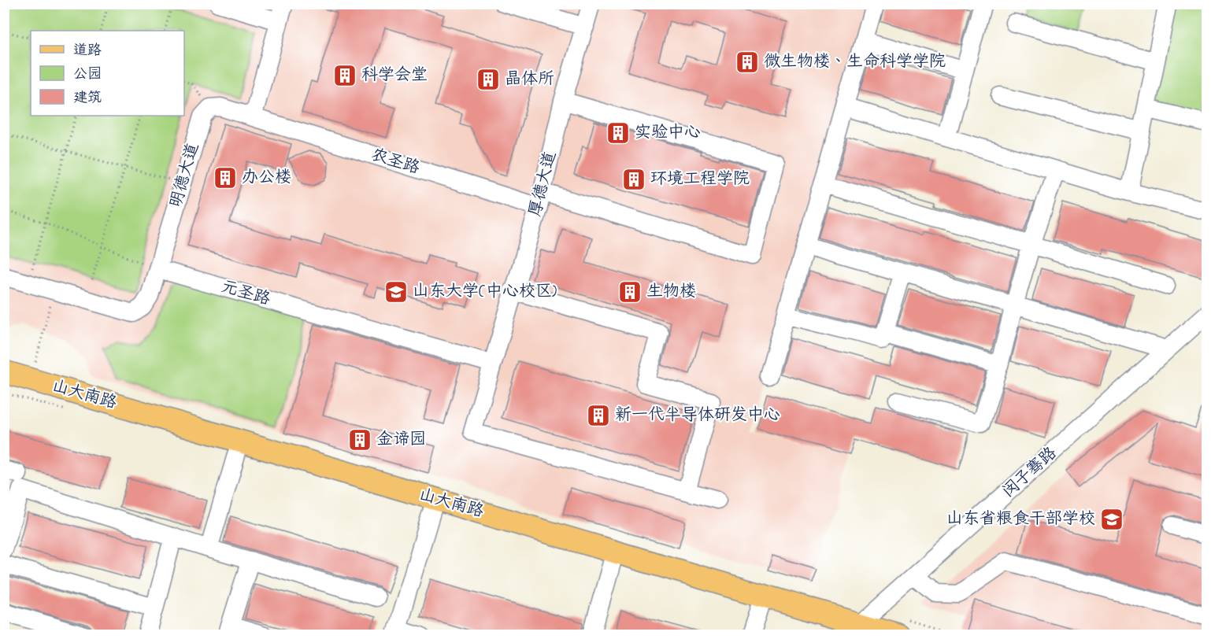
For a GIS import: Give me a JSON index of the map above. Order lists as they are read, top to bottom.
{
  "streets": {
    "main road": ["山大南路"],
    "street": [
      "农圣路",
      "明德大道",
      "厚德大道",
      "元圣路",
      "闵子骞路"
    ]
  },
  "crossings": [
    ["农圣路", "厚德大道"],
    ["明德大道", "元圣路"],
    ["厚德大道", "元圣路"],
    ["山大南路", "闵子骞路"]
  ],
  "places": {
    "building": [
      "微生物楼、生命科学学院",
      "科学会堂",
      "晶体所",
      "实验中心",
      "办公楼",
      "环境工程学院",
      "生物楼",
      "新一代半导体研发中心",
      "金谛园"
    ],
    "school or university": ["山东大学(中心校区)", "山东省粮食干部学校"]
  },
  "legend": ["道路", "公园", "建筑"]
}
